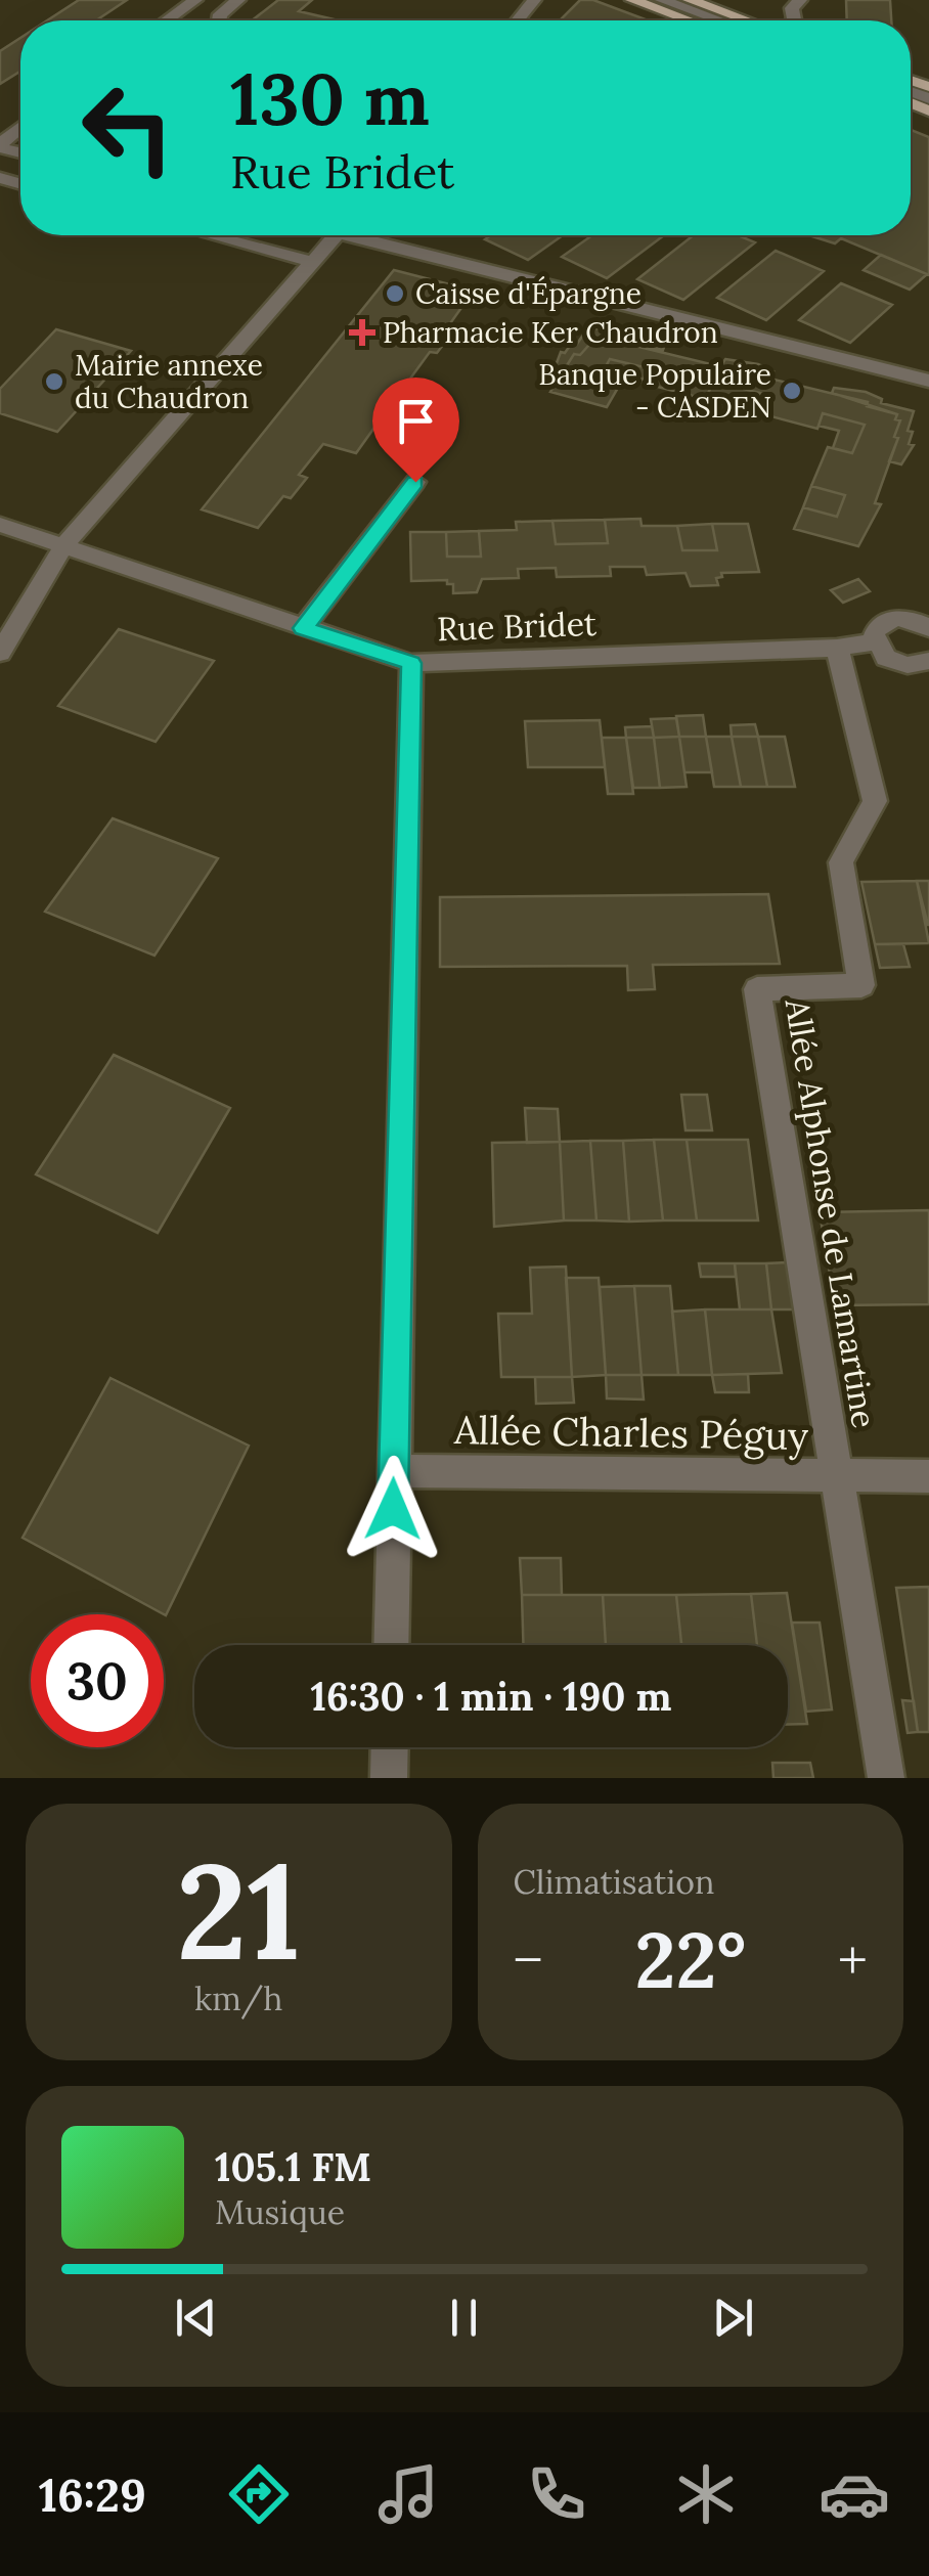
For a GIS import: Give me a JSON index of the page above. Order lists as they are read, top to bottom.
{
  "streets": {
    "street": ["Rue Bridet", "Allée Alphonse de Lamartine", "Allée Charles Péguy"]
  },
  "crossings": [
    ["Rue Bridet", "Allée Alphonse de Lamartine"],
    ["Allée Alphonse de Lamartine", "Allée Charles Péguy"]
  ],
  "places": {
    "other": ["Caisse d'Épargne", "Mairie annexe du Chaudron", "Banque Populaire - CASDEN"],
    "health": ["Pharmacie Ker Chaudron"]
  },
  "page": {
    "turn": ["130 m", "Rue Bridet"],
    "limit": "30",
    "trip": "16:30 · 1 min · 190 m",
    "tile": [
      ["21", "km/h"],
      "Climatisation"
    ],
    "heat": ["−", "22°", "+"],
    "song": ["105.1 FM", "Musique"],
    "tabs": "16:29"
  }
}
